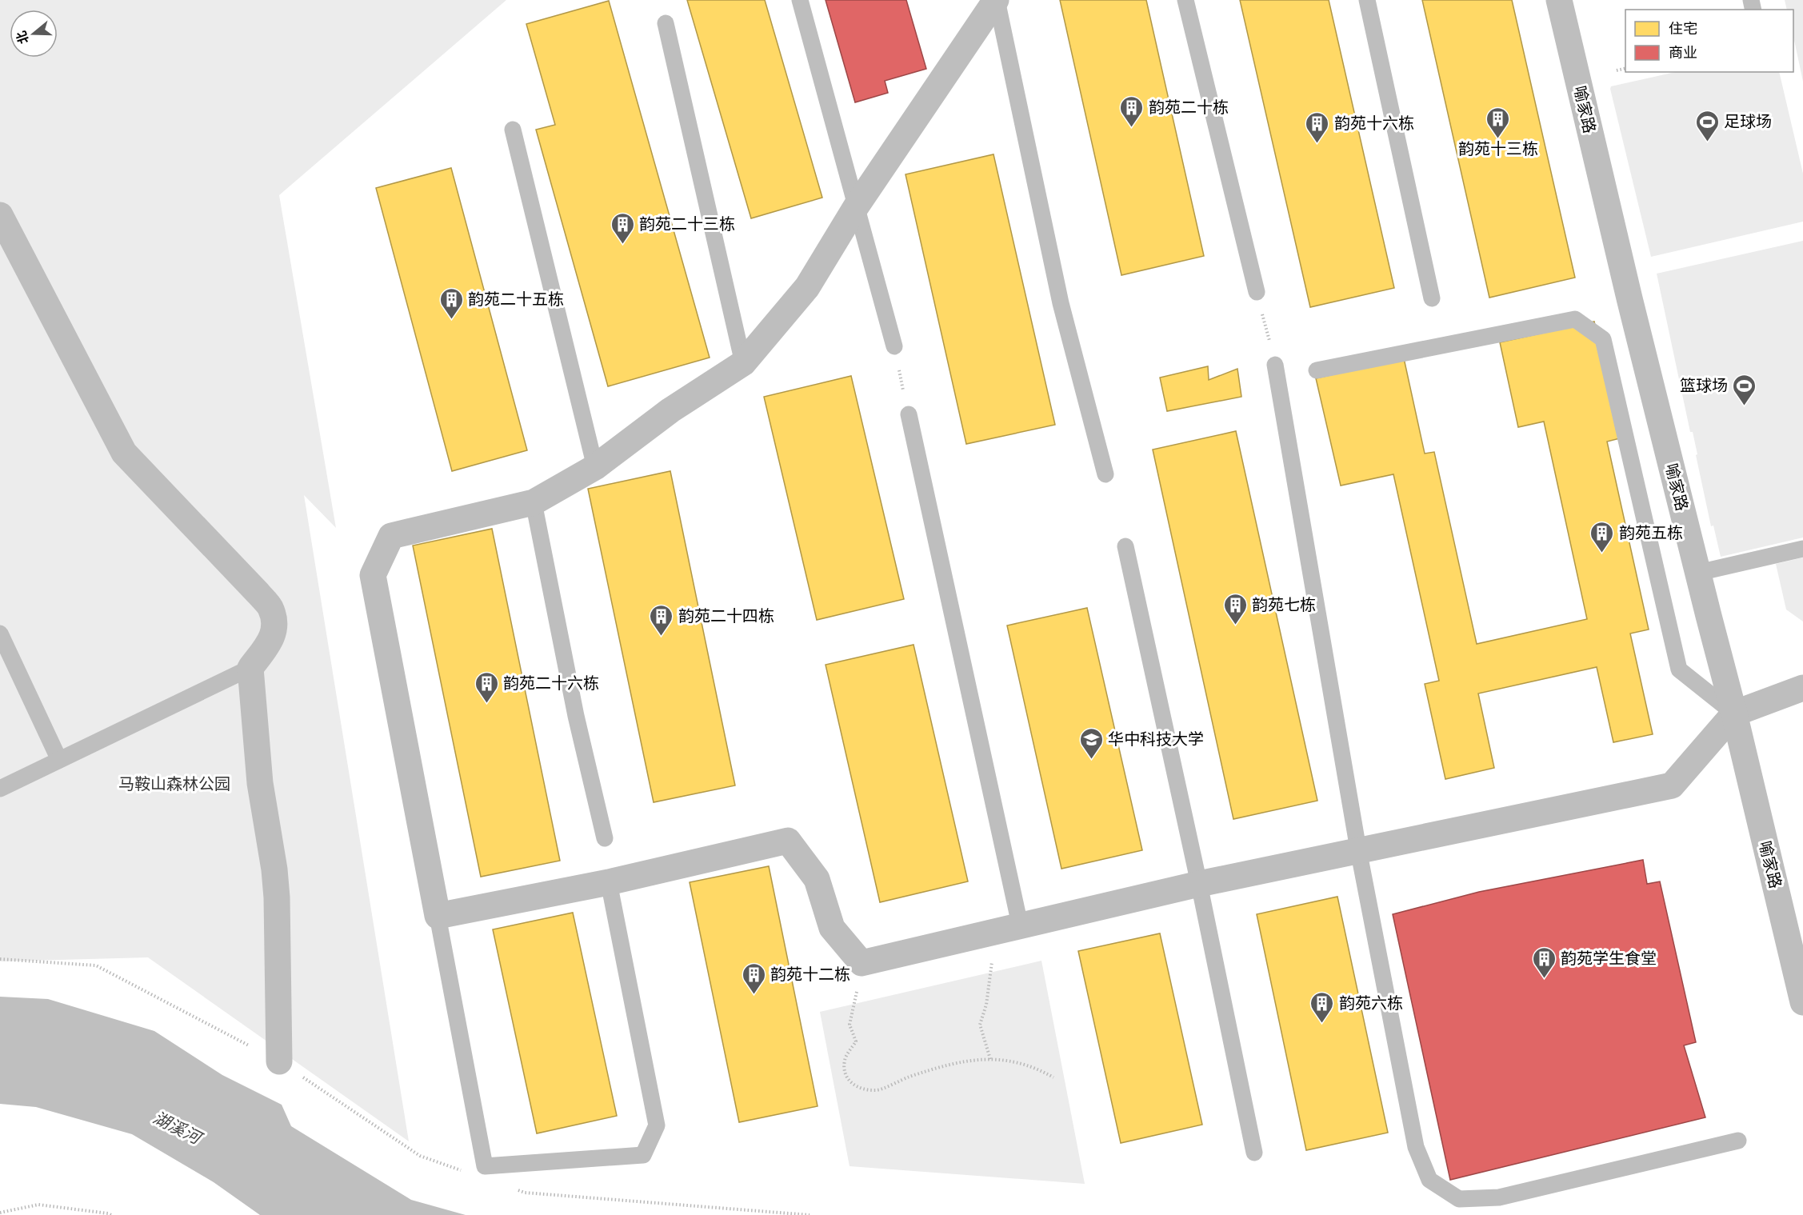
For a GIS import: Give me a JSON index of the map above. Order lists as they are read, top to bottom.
{
  "streets": {
    "street": ["喻家路"]
  },
  "water": ["湖溪河"],
  "parks": ["马鞍山森林公园"],
  "places": {
    "building": [
      "韵苑二十栋",
      "韵苑十三栋",
      "韵苑十六栋",
      "韵苑二十三栋",
      "韵苑二十五栋",
      "韵苑五栋",
      "韵苑七栋",
      "韵苑二十四栋",
      "韵苑二十六栋",
      "韵苑学生食堂",
      "韵苑十二栋",
      "韵苑六栋"
    ],
    "sports": ["足球场", "篮球场"],
    "school or university": ["华中科技大学"]
  },
  "legend": ["住宅", "商业"],
  "north": "left"
}
